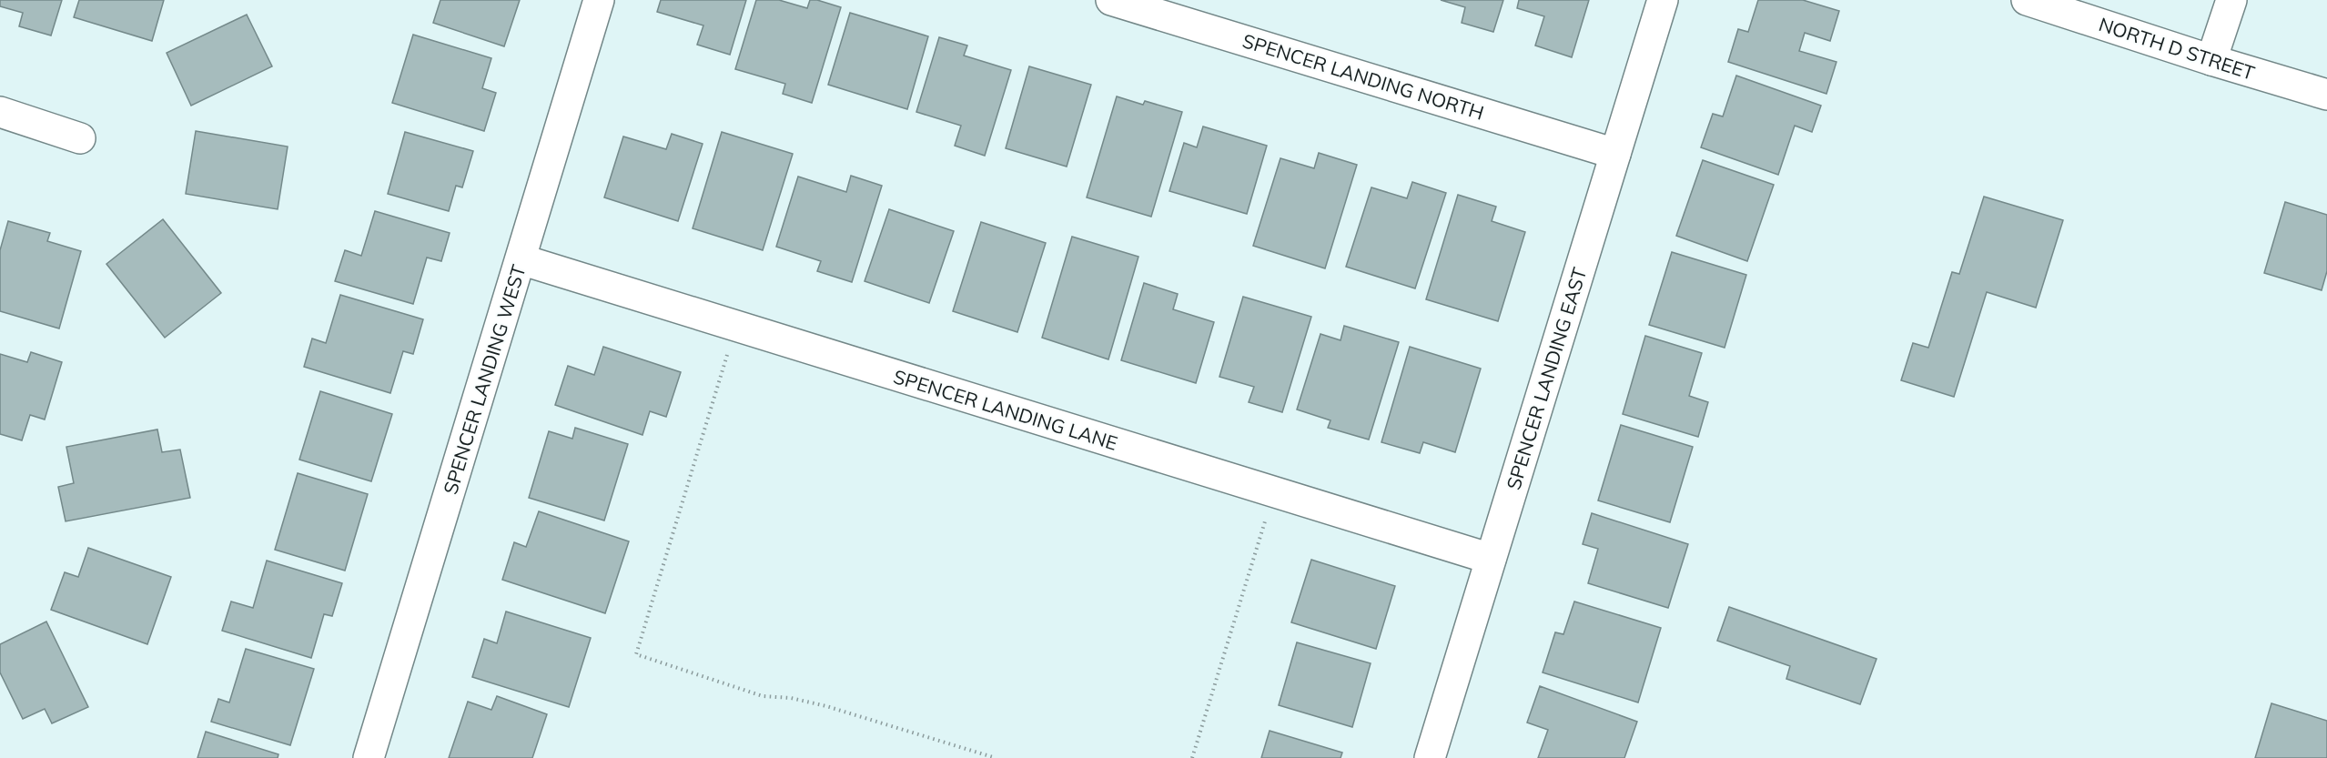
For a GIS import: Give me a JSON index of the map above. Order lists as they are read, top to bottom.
{
  "streets": {
    "street": [
      "NORTH D STREET",
      "SPENCER LANDING NORTH",
      "SPENCER LANDING EAST",
      "SPENCER LANDING WEST",
      "SPENCER LANDING LANE"
    ]
  },
  "crossings": [
    ["SPENCER LANDING NORTH", "SPENCER LANDING EAST"],
    ["SPENCER LANDING EAST", "SPENCER LANDING LANE"],
    ["SPENCER LANDING WEST", "SPENCER LANDING LANE"]
  ]
}
